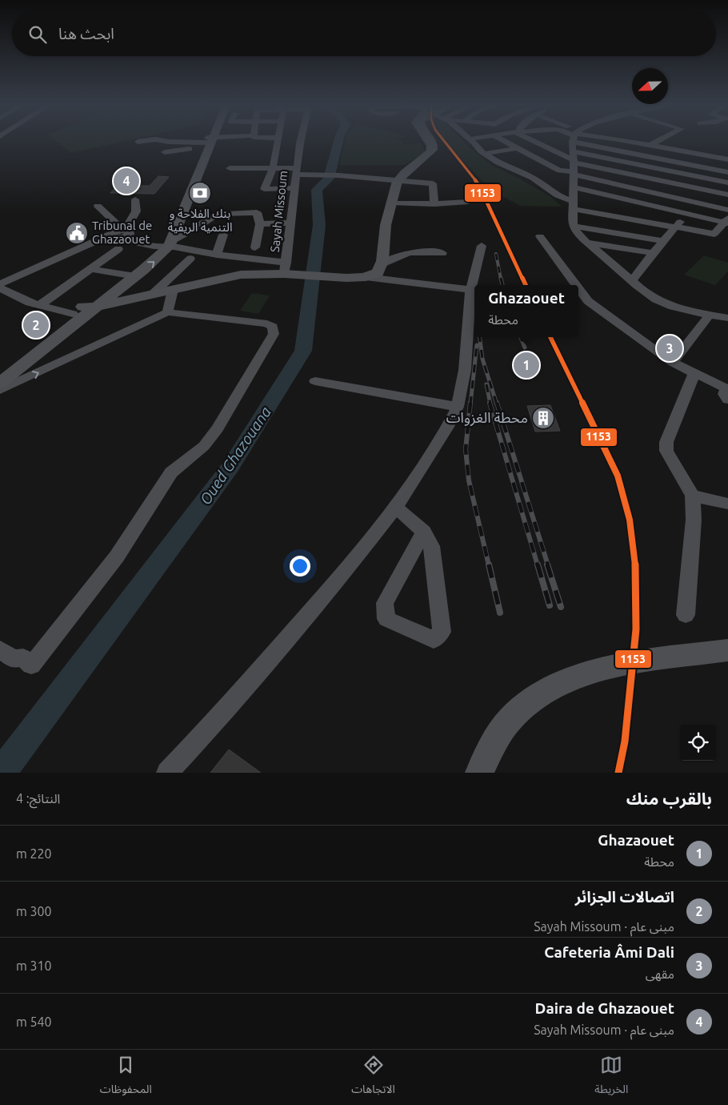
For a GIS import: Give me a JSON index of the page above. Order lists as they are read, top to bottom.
{
  "streets": {
    "street": ["Sayah Missoum"]
  },
  "water": ["Oued Ghazouana"],
  "places": {
    "bank": ["بنك الفلاحة و التنمية الريفية"],
    "public building": ["Tribunal de Ghazaouet"],
    "building": ["محطة الغزوات"]
  },
  "lines": ["transit line 1153"],
  "north": "left",
  "page": {
    "search": "ابحث هنا",
    "pins": [
      "4",
      "2",
      "3",
      "1"
    ],
    "popup": ["Ghazaouet", "محطة"],
    "heading": ["بالقرب منك", "النتائج: 4"],
    "list": [
      {
        "mark": "1",
        "name": "Ghazaouet",
        "note": "محطة",
        "value": "220 m"
      },
      {
        "mark": "2",
        "name": "اتصالات الجزائر",
        "note": "مبنى عام · Sayah Missoum",
        "value": "300 m"
      },
      {
        "mark": "3",
        "name": "Cafeteria Âmi Dali",
        "note": "مقهى",
        "value": "310 m"
      },
      {
        "mark": "4",
        "name": "Daira de Ghazaouet",
        "note": "مبنى عام · Sayah Missoum",
        "value": "540 m"
      }
    ],
    "nav": ["الخريطة", "الاتجاهات", "المحفوظات"]
  }
}
